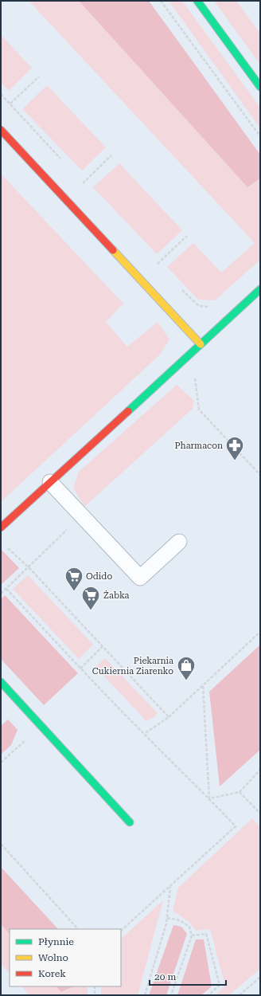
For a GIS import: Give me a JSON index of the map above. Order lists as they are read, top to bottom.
{
  "places": {
    "pharmacy": ["Pharmacon"],
    "supermarket": ["Odido", "Żabka"],
    "shop": ["Piekarnia Cukiernia Ziarenko"]
  },
  "legend": ["Płynnie", "Wolno", "Korek"],
  "scale_bar": "20 m"
}
